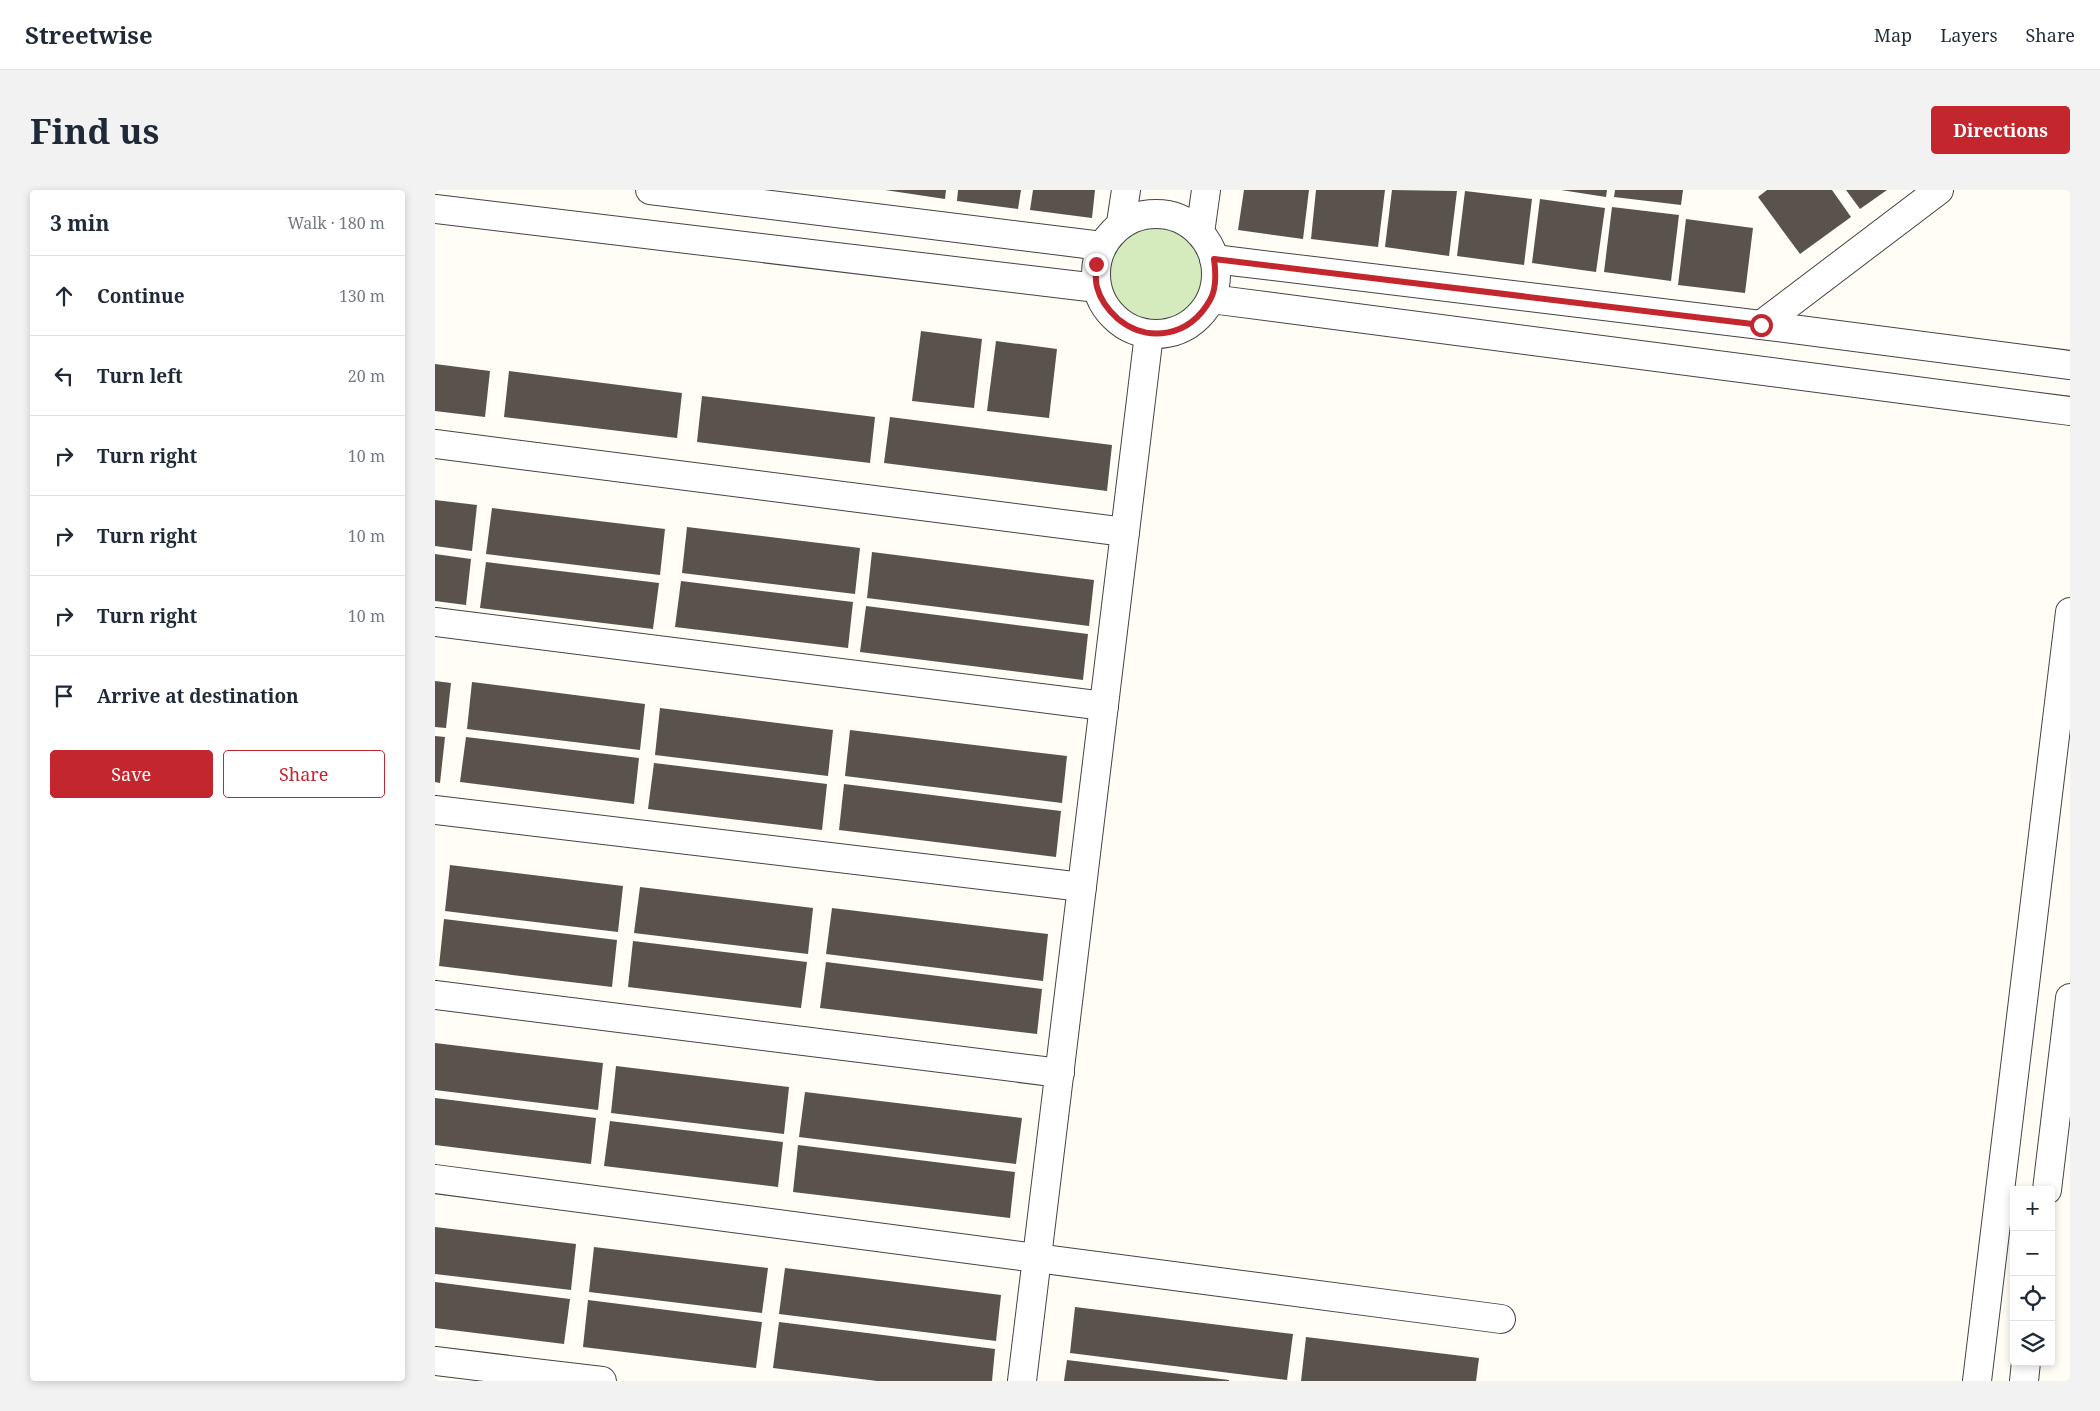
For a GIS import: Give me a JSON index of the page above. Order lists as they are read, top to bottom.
{
  "page": {
    "header": "Streetwise",
    "nav": ["Map", "Layers", "Share"],
    "buttons": [
      "Directions",
      ["Save", "Share"]
    ],
    "title": "Find us",
    "heading": ["3 min", "Walk · 180 m"],
    "list": [
      ["Continue", "130 m"],
      ["Turn left", "20 m"],
      ["Turn right", "10 m"],
      ["Turn right", "10 m"],
      ["Turn right", "10 m"],
      "Arrive at destination"
    ],
    "map_buttons": ["+", "−"]
  }
}
